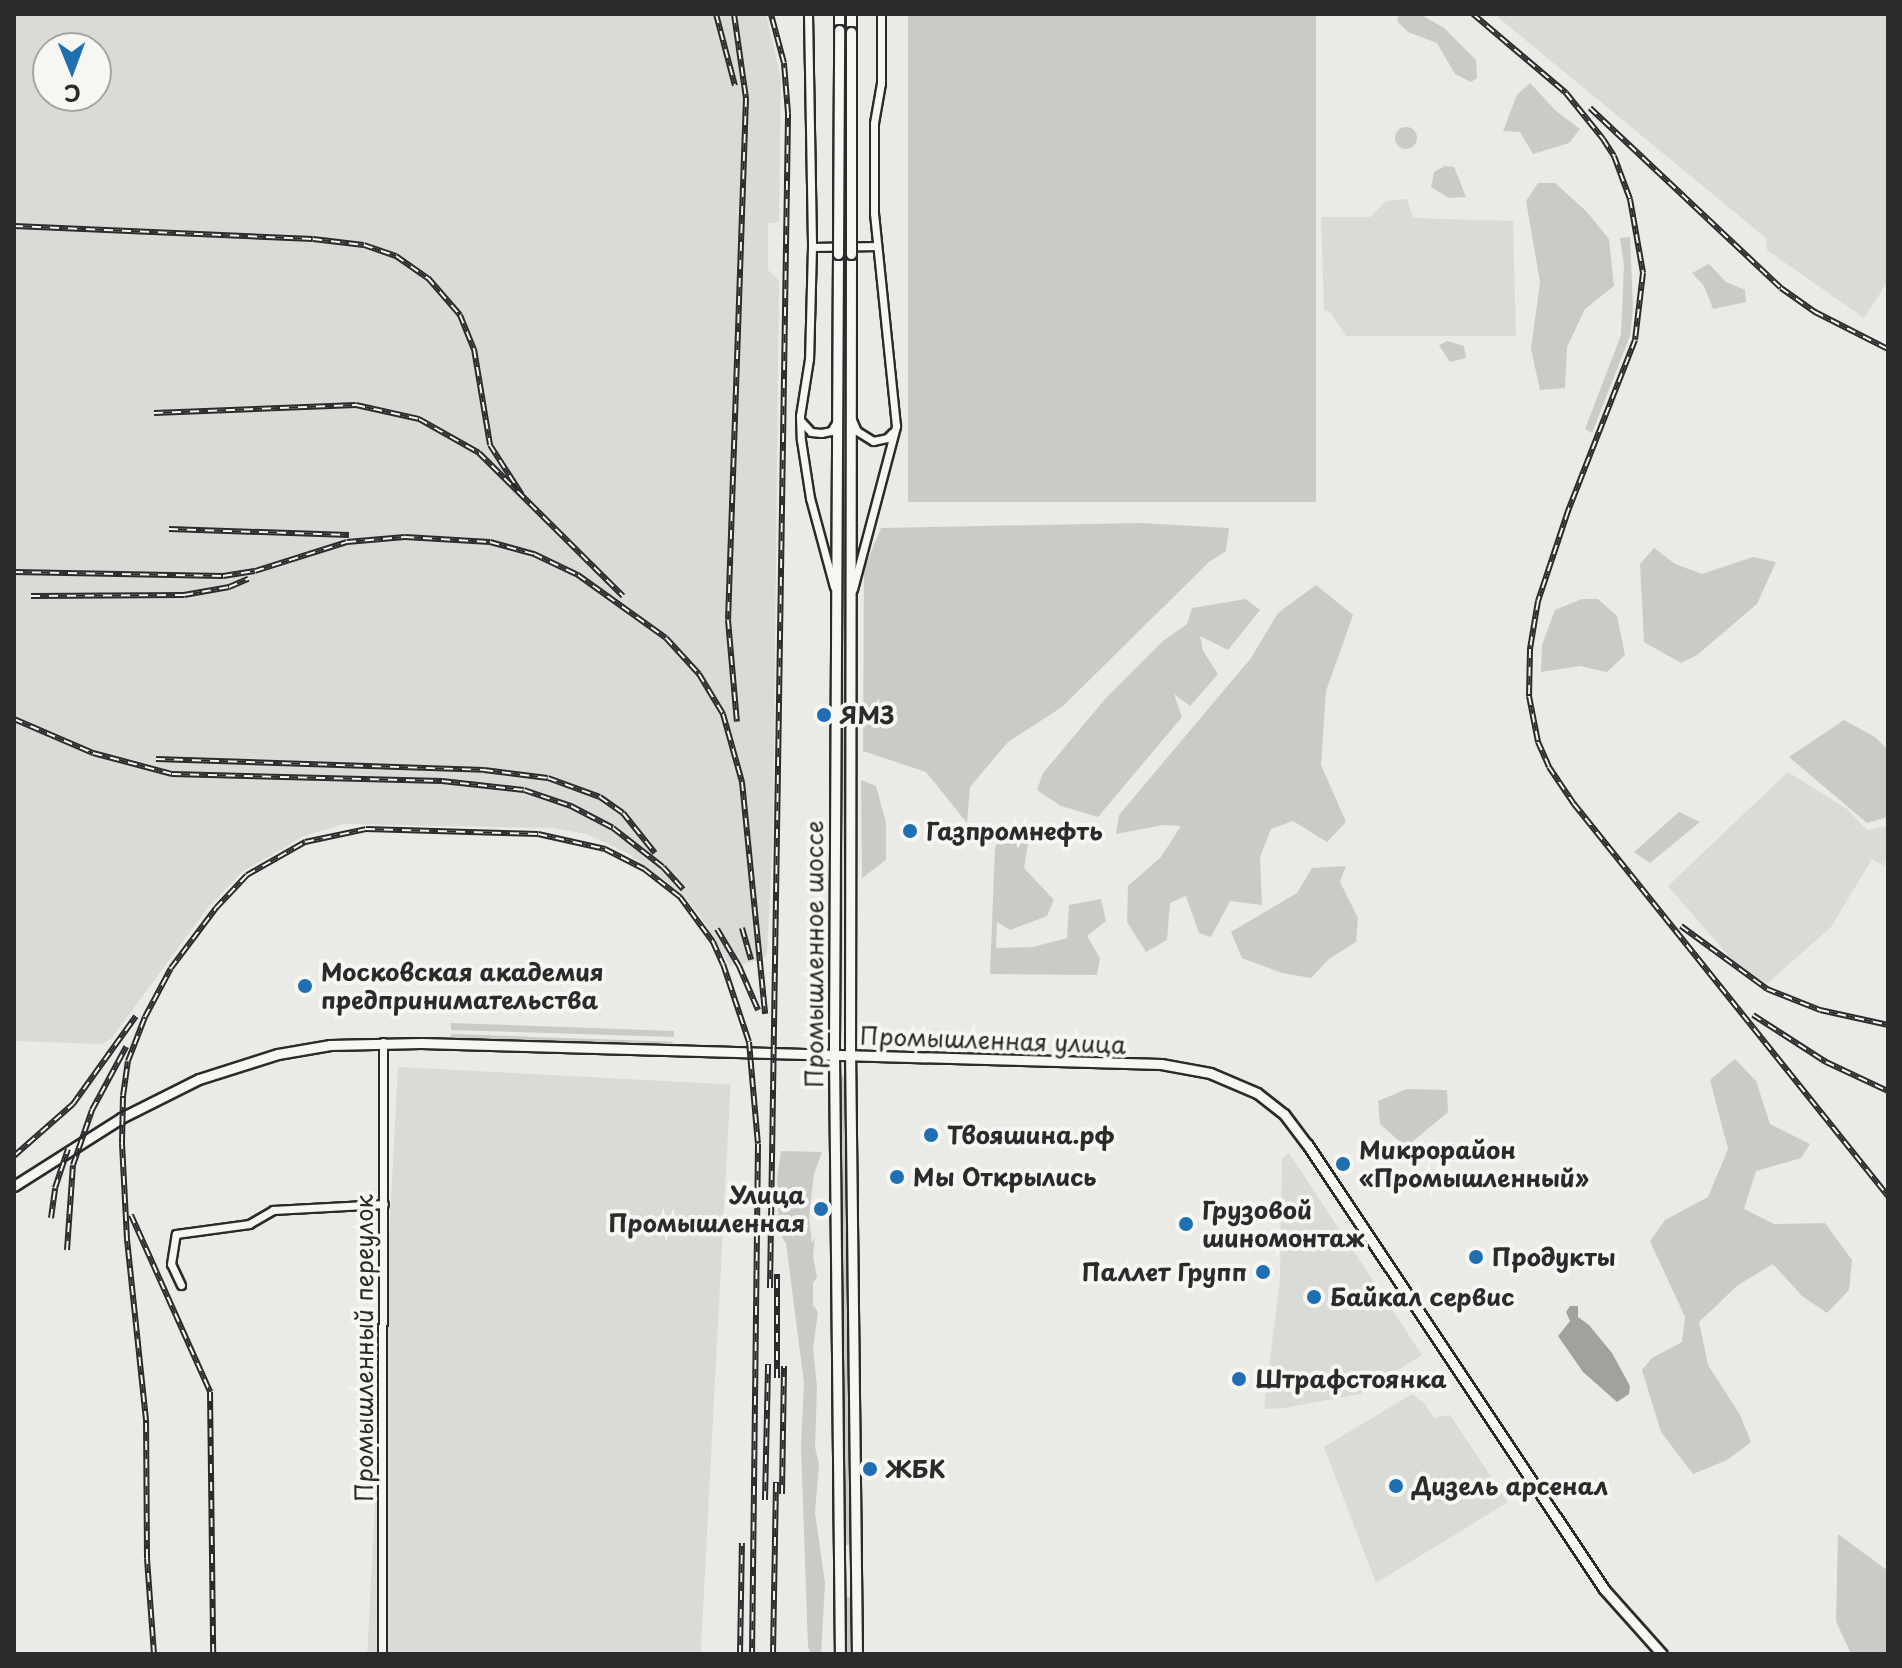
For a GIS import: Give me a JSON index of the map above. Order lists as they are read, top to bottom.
{
  "streets": {
    "main road": ["Промышленное шоссе", "Промышленная улица"],
    "street": ["Промышленный переулок"]
  },
  "crossings": [
    ["Промышленное шоссе", "Промышленная улица"],
    ["Промышленная улица", "Промышленный переулок"]
  ],
  "places": [
    "ЯМЗ",
    "Газпромнефть",
    "Московская академия предпринимательства",
    "Твояшина.рф",
    "Микрорайон «Промышленный»",
    "Мы Открылись",
    "Улица Промышленная",
    "Грузовой шиномонтаж",
    "Продукты",
    "Паллет Групп",
    "Байкал сервис",
    "Штрафстоянка",
    "ЖБК",
    "Дизель арсенал"
  ],
  "north": "bottom"
}
